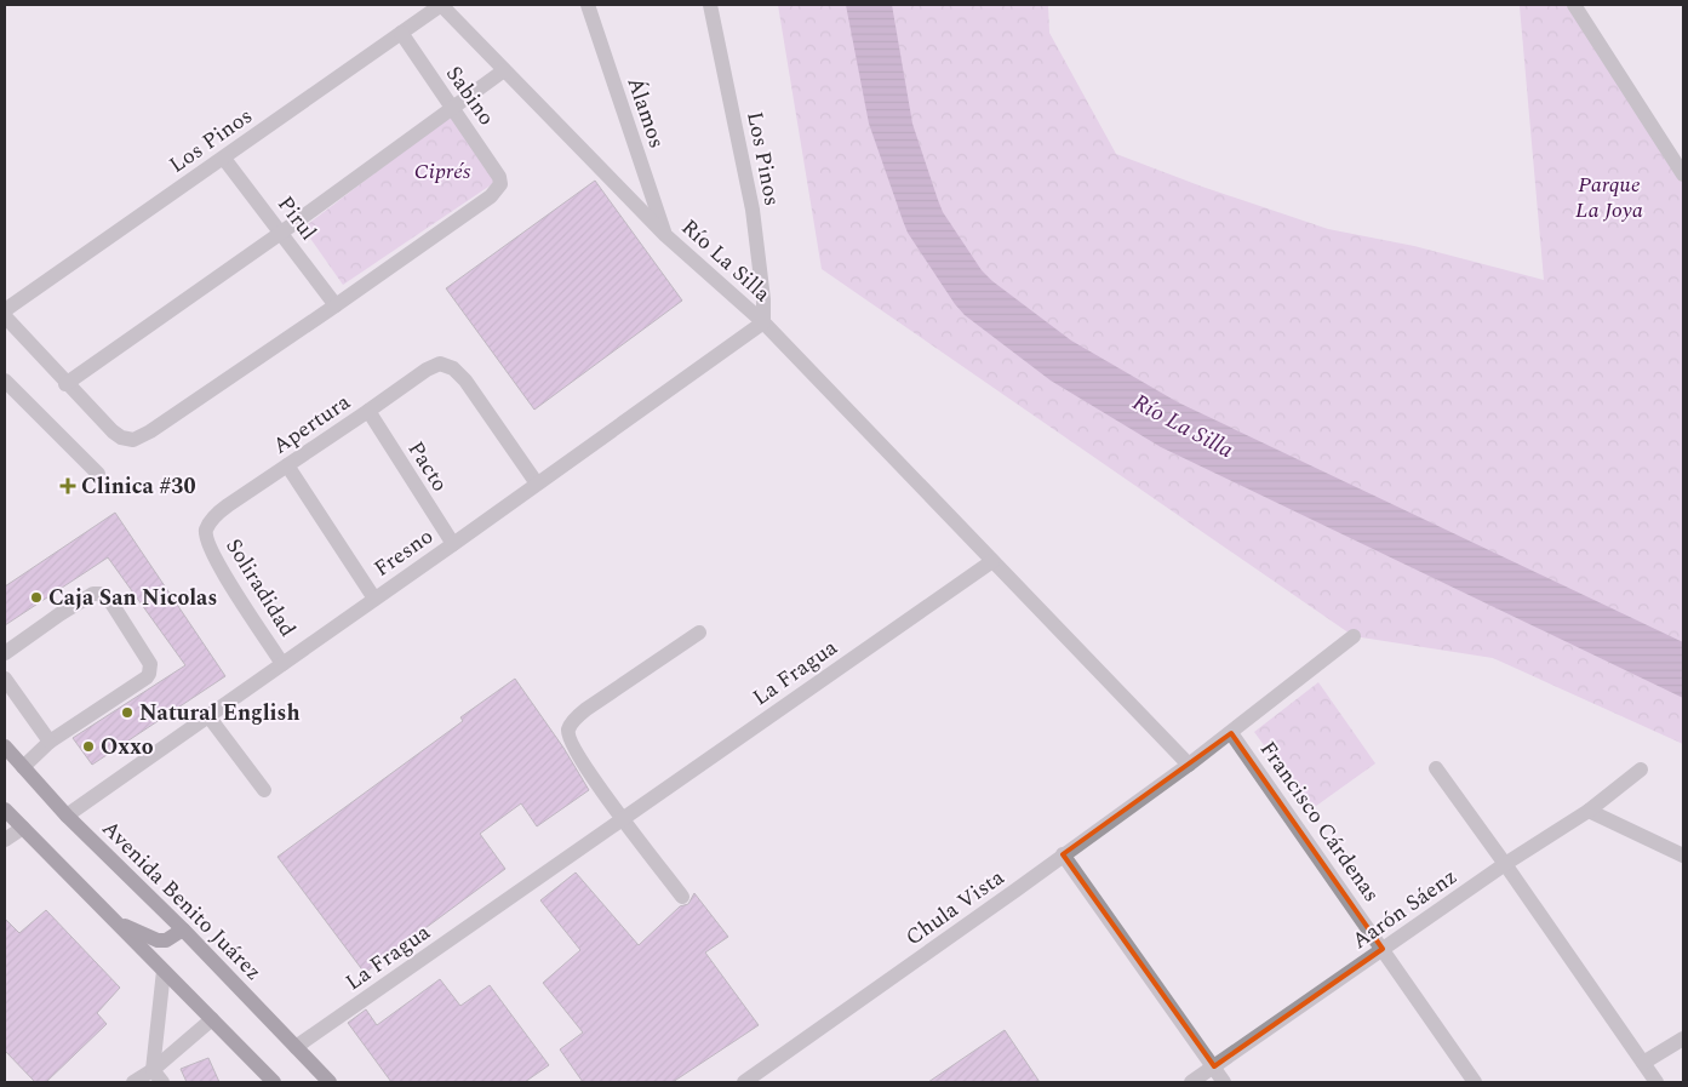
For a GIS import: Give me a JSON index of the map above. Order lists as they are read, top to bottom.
{
  "streets": {
    "main road": ["Avenida Benito Juárez"],
    "street": [
      "Sabino",
      "Álamos",
      "Los Pinos",
      "Pirul",
      "Río La Silla",
      "Apertura",
      "Pacto",
      "Fresno",
      "Soliradidad",
      "La Fragua",
      "Francisco Cárdenas",
      "Chula Vista",
      "Aarón Sáenz"
    ]
  },
  "crossings": [
    ["Sabino", "Los Pinos"],
    ["Sabino", "Pirul"],
    ["Álamos", "Río La Silla"],
    ["Los Pinos", "Pirul"],
    ["Los Pinos", "Río La Silla"],
    ["Los Pinos", "Fresno"],
    ["Río La Silla", "Fresno"],
    ["Río La Silla", "La Fragua"],
    ["Río La Silla", "Chula Vista"],
    ["Apertura", "Pacto"],
    ["Apertura", "Fresno"],
    ["Apertura", "Soliradidad"],
    ["Pacto", "Fresno"],
    ["Fresno", "Soliradidad"],
    ["Fresno", "Avenida Benito Juárez"],
    ["La Fragua", "Avenida Benito Juárez"],
    ["Francisco Cárdenas", "Aarón Sáenz"]
  ],
  "water": ["Río La Silla"],
  "parks": ["Ciprés", "Parque La Joya"],
  "places": {
    "health": ["Clinica #30"],
    "other": ["Caja San Nicolas", "Natural English", "Oxxo"]
  }
}
